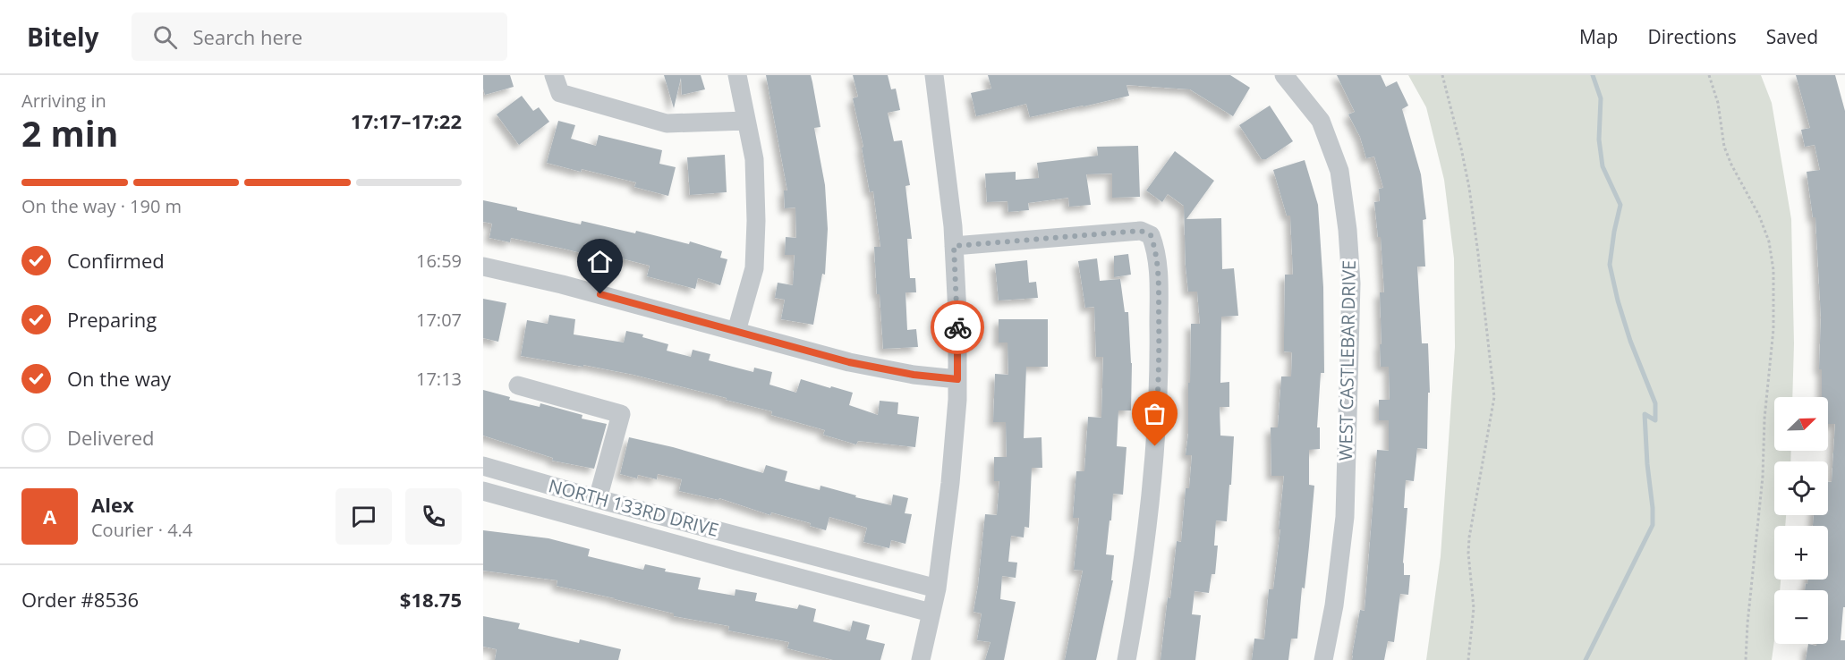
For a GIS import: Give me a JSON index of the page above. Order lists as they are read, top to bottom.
{
  "streets": {
    "street": ["WEST CASTLEBAR DRIVE", "NORTH 133RD DRIVE"]
  },
  "north": "top right",
  "page": {
    "header": "Bitely",
    "search": "Search here",
    "nav": ["Map", "Directions", "Saved"],
    "heading": ["2 min", "Arriving in", "17:17–17:22"],
    "panel": [
      "Alex",
      "Courier · 4.4",
      "Order #8536",
      "$18.75"
    ],
    "bar": "On the way · 190 m",
    "list": [
      ["Confirmed", "16:59"],
      ["Preparing", "17:07"],
      ["On the way", "17:13"],
      "Delivered"
    ],
    "map_buttons": ["+", "−"],
    "round": "A"
  }
}
